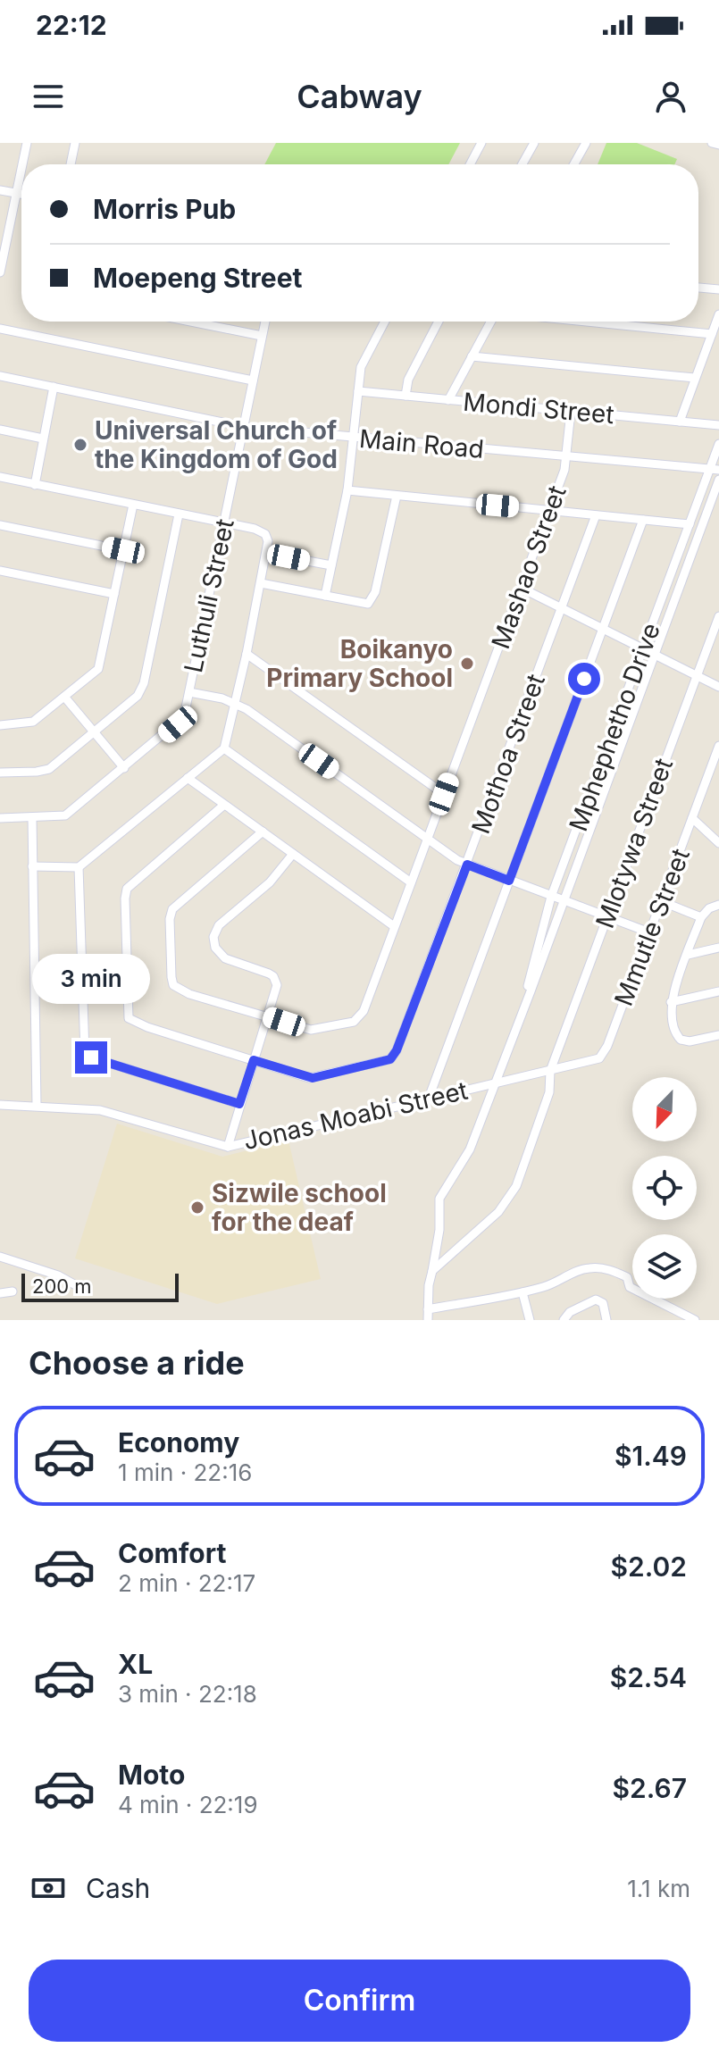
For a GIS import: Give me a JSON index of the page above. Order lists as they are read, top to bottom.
{
  "streets": {
    "street": [
      "Mondi Street",
      "Main Road",
      "Mashao Street",
      "Luthuli Street",
      "Mphephetho Drive",
      "Mothoa Street",
      "Mlotywa Street",
      "Mmutle Street",
      "Jonas Moabi Street"
    ]
  },
  "crossings": [
    ["Mondi Street", "Mashao Street"],
    ["Main Road", "Mashao Street"],
    ["Main Road", "Luthuli Street"],
    ["Main Road", "Mphephetho Drive"],
    ["Mphephetho Drive", "Mlotywa Street"],
    ["Mphephetho Drive", "Jonas Moabi Street"],
    ["Mlotywa Street", "Mmutle Street"],
    ["Mlotywa Street", "Jonas Moabi Street"],
    ["Mmutle Street", "Jonas Moabi Street"]
  ],
  "places": ["Universal Church of the Kingdom of God", "Boikanyo Primary School", "Sizwile school for the deaf"],
  "scale_bar": "200 m",
  "north": "bottom left",
  "page": {
    "status": "22:12",
    "header": "Cabway",
    "banner": ["Morris Pub", "Moepeng Street"],
    "bubble": "3 min",
    "scale": "200 m",
    "heading": "Choose a ride",
    "list": [
      {
        "name": "Economy",
        "note": "1 min · 22:16",
        "value": "$1.49"
      },
      {
        "name": "Comfort",
        "note": "2 min · 22:17",
        "value": "$2.02"
      },
      {
        "name": "XL",
        "note": "3 min · 22:18",
        "value": "$2.54"
      },
      {
        "name": "Moto",
        "note": "4 min · 22:19",
        "value": "$2.67"
      }
    ],
    "pay": ["Cash", "1.1 km"],
    "buttons": "Confirm"
  }
}
